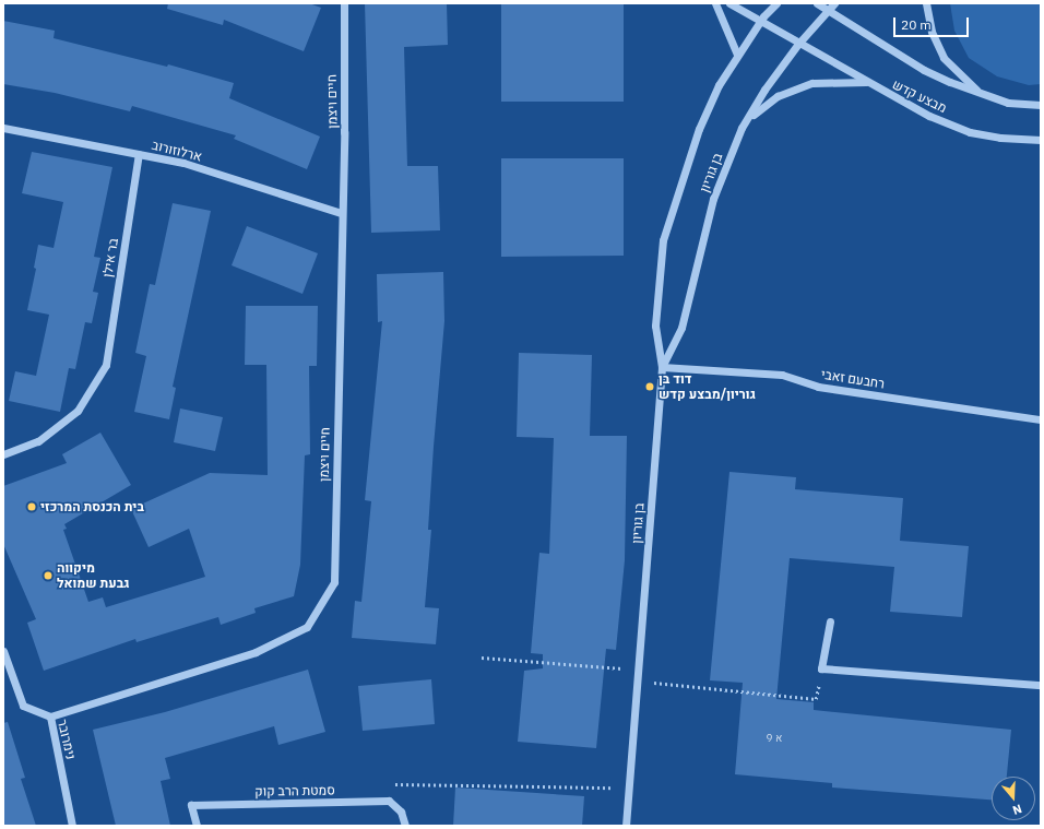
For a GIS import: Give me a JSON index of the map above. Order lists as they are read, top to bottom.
{
  "streets": {
    "street": [
      "מבצע קדש",
      "חיים ויצמן",
      "ארלוזורוב",
      "בן גוריון",
      "בר אילן",
      "רחבעם זאבי",
      "נימרובר",
      "סמטת הרב קוק"
    ]
  },
  "crossings": [
    ["מבצע קדש", "בן גוריון"],
    ["חיים ויצמן", "ארלוזורוב"],
    ["חיים ויצמן", "נימרובר"],
    ["ארלוזורוב", "בר אילן"],
    ["בן גוריון", "רחבעם זאבי"]
  ],
  "places": ["דוד בן גוריון/מבצע קדש", "בית הכנסת המרכזי", "מיקווה גבעת שמואל"],
  "house_numbers": ["9 א"],
  "scale_bar": "20 m",
  "north": "bottom"
}
